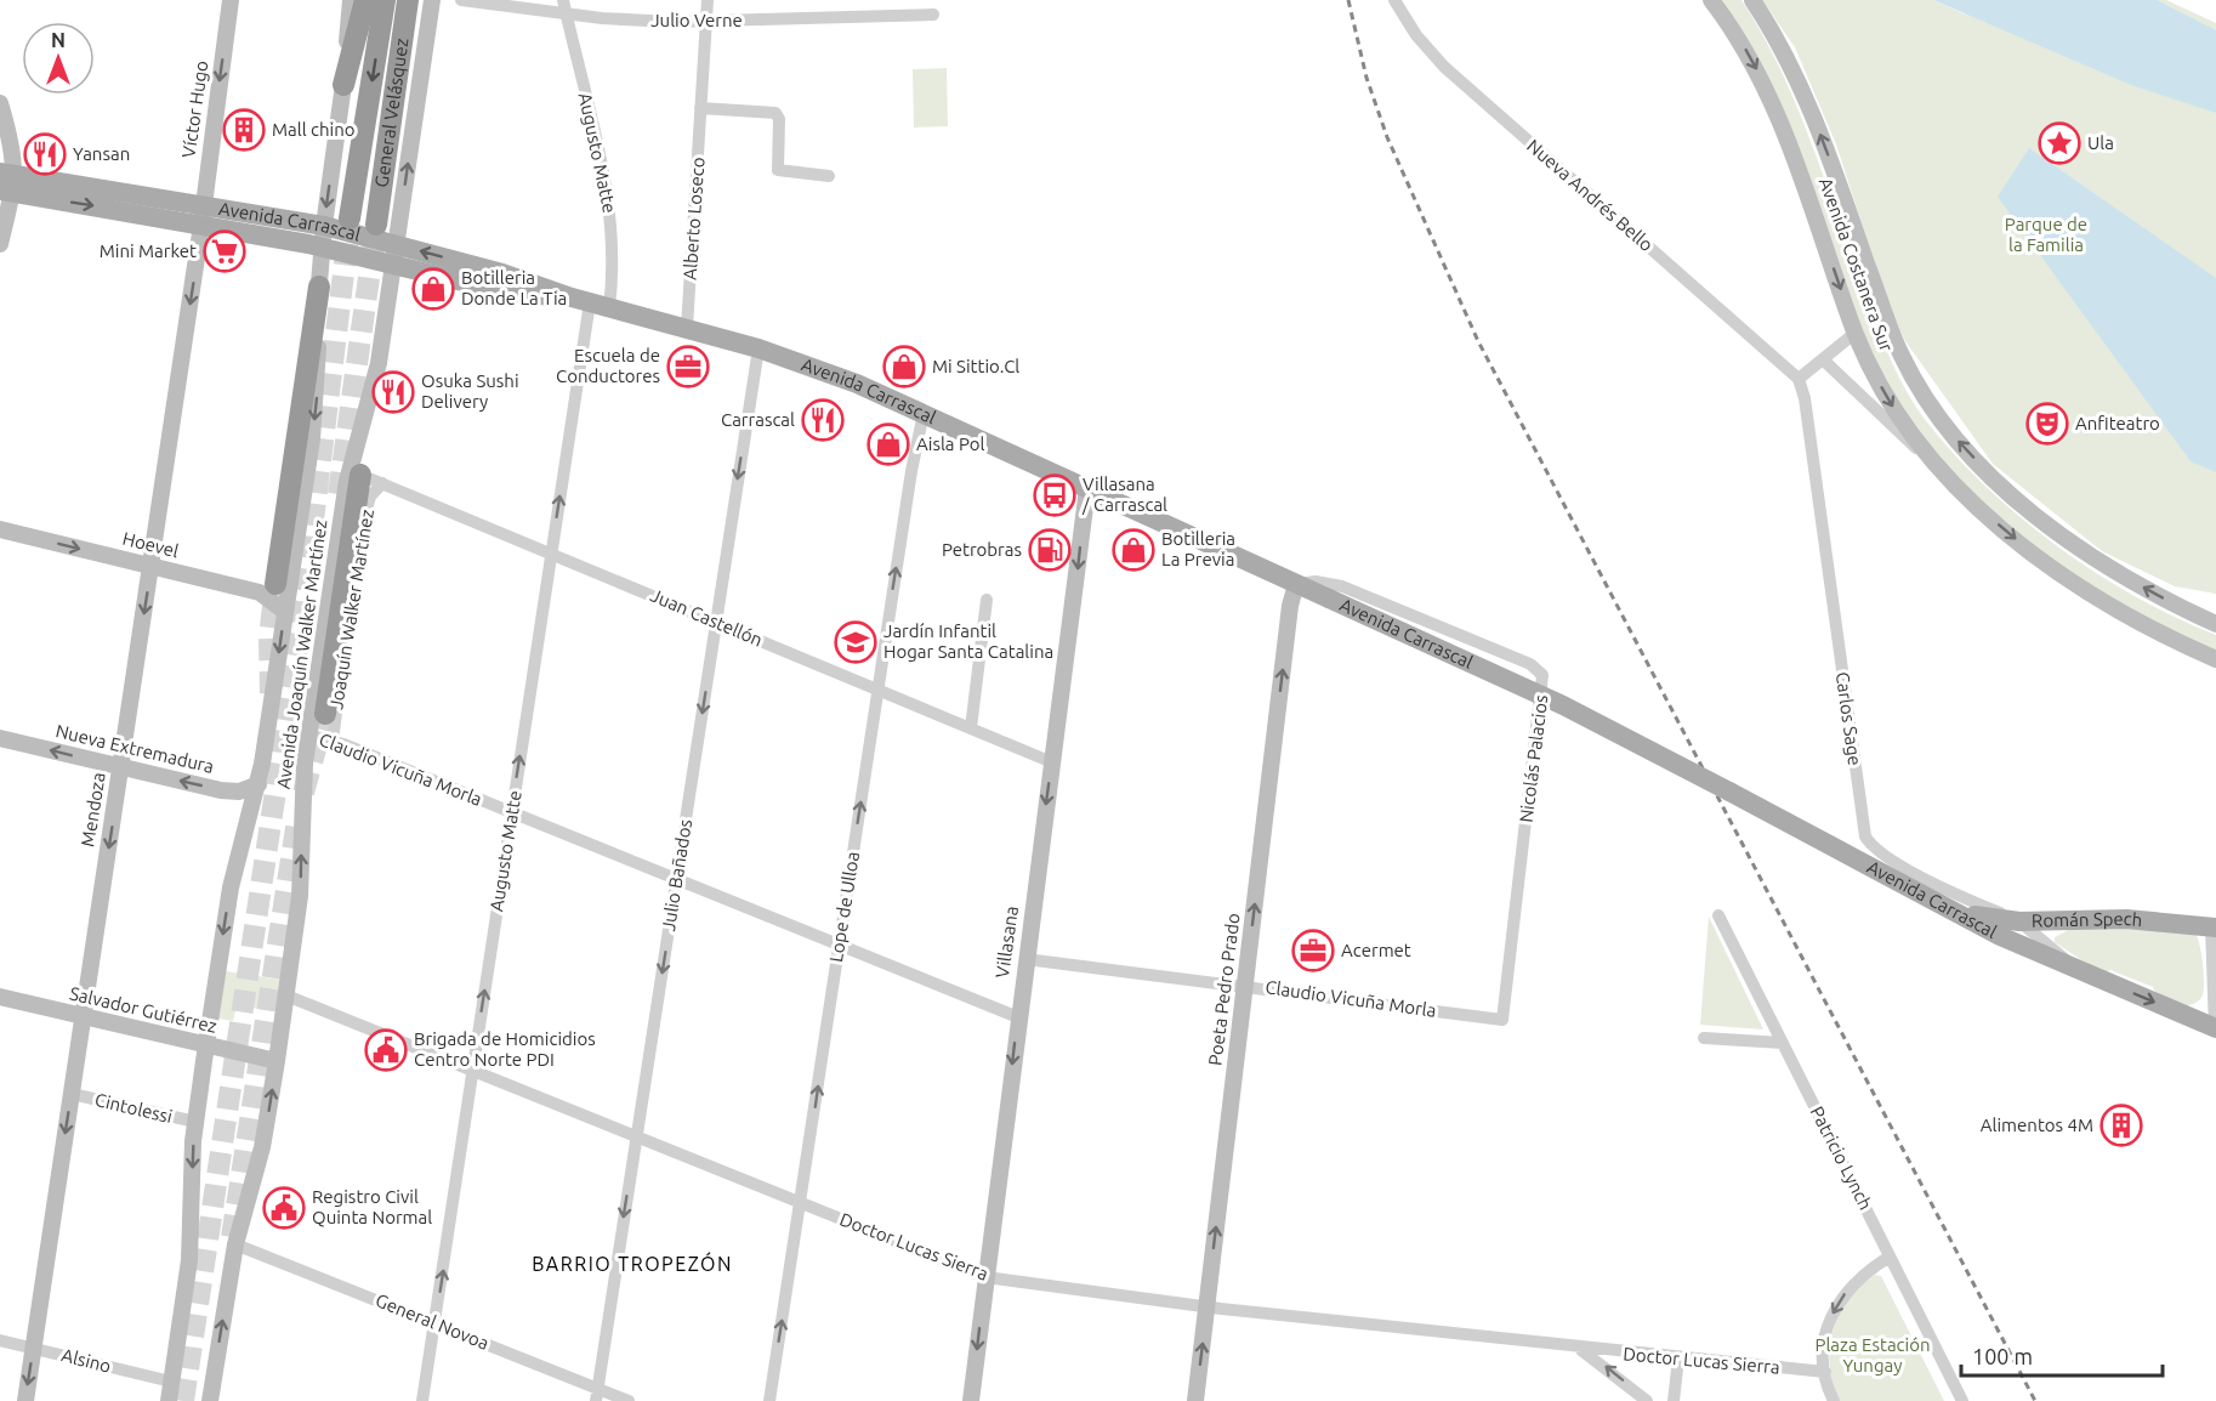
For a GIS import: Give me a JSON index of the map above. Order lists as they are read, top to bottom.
{
  "streets": {
    "highway": ["General Velásquez"],
    "main road": [
      "Víctor Hugo",
      "Avenida Carrascal",
      "Avenida Costanera Sur",
      "Hoevel",
      "Avenida Joaquín Walker Martínez",
      "Nueva Extremadura",
      "Mendoza",
      "Román Spech",
      "Villasana",
      "Poeta Pedro Prado",
      "Salvador Gutiérrez"
    ],
    "street": [
      "Julio Verne",
      "Augusto Matte",
      "Nueva Andrés Bello",
      "Alberto Loseco",
      "Joaquín Walker Martínez",
      "Juan Castellón",
      "Carlos Sage",
      "Nicolás Palacios",
      "Claudio Vicuña Morla",
      "Julio Bañados",
      "Lope de Ulloa",
      "Cintolessi",
      "Patricio Lynch",
      "Doctor Lucas Sierra",
      "General Novoa",
      "Alsino"
    ]
  },
  "crossings": [
    ["Julio Verne", "Augusto Matte"],
    ["Julio Verne", "Alberto Loseco"],
    ["Víctor Hugo", "Avenida Carrascal"],
    ["Víctor Hugo", "Mendoza"],
    ["Augusto Matte", "Avenida Carrascal"],
    ["Augusto Matte", "Juan Castellón"],
    ["Augusto Matte", "Claudio Vicuña Morla"],
    ["Augusto Matte", "Doctor Lucas Sierra"],
    ["Augusto Matte", "General Novoa"],
    ["Nueva Andrés Bello", "Carlos Sage"],
    ["Alberto Loseco", "Avenida Carrascal"],
    ["Avenida Carrascal", "Avenida Joaquín Walker Martínez"],
    ["Avenida Carrascal", "Carlos Sage"],
    ["Avenida Carrascal", "Nicolás Palacios"],
    ["Avenida Carrascal", "Mendoza"],
    ["Avenida Carrascal", "Julio Bañados"],
    ["Avenida Carrascal", "Lope de Ulloa"],
    ["Avenida Carrascal", "Román Spech"],
    ["Avenida Carrascal", "Villasana"],
    ["Avenida Carrascal", "Poeta Pedro Prado"],
    ["Hoevel", "Avenida Joaquín Walker Martínez"],
    ["Hoevel", "Mendoza"],
    ["Joaquín Walker Martínez", "Juan Castellón"],
    ["Joaquín Walker Martínez", "Claudio Vicuña Morla"],
    ["Juan Castellón", "Julio Bañados"],
    ["Juan Castellón", "Lope de Ulloa"],
    ["Juan Castellón", "Villasana"],
    ["Avenida Joaquín Walker Martínez", "Nueva Extremadura"],
    ["Avenida Joaquín Walker Martínez", "Claudio Vicuña Morla"],
    ["Avenida Joaquín Walker Martínez", "Salvador Gutiérrez"],
    ["Avenida Joaquín Walker Martínez", "Cintolessi"],
    ["Avenida Joaquín Walker Martínez", "Doctor Lucas Sierra"],
    ["Avenida Joaquín Walker Martínez", "General Novoa"],
    ["Avenida Joaquín Walker Martínez", "Alsino"],
    ["Carlos Sage", "Román Spech"],
    ["Nueva Extremadura", "Mendoza"],
    ["Nicolás Palacios", "Claudio Vicuña Morla"],
    ["Nicolás Palacios", "Poeta Pedro Prado"],
    ["Claudio Vicuña Morla", "Julio Bañados"],
    ["Claudio Vicuña Morla", "Lope de Ulloa"],
    ["Claudio Vicuña Morla", "Villasana"],
    ["Claudio Vicuña Morla", "Poeta Pedro Prado"],
    ["Mendoza", "Salvador Gutiérrez"],
    ["Mendoza", "Cintolessi"],
    ["Mendoza", "Alsino"],
    ["Julio Bañados", "Doctor Lucas Sierra"],
    ["Julio Bañados", "General Novoa"],
    ["Lope de Ulloa", "Doctor Lucas Sierra"],
    ["Villasana", "Doctor Lucas Sierra"],
    ["Poeta Pedro Prado", "Doctor Lucas Sierra"]
  ],
  "one_way": [
    "Víctor Hugo",
    "Augusto Matte",
    "Hoevel",
    "Nueva Extremadura",
    "Mendoza",
    "Julio Bañados",
    "Lope de Ulloa",
    "Villasana",
    "Poeta Pedro Prado"
  ],
  "districts": ["BARRIO TROPEZÓN"],
  "parks": ["Parque de la Familia", "Plaza Estación Yungay"],
  "places": {
    "building": ["Mall chino", "Alimentos 4M"],
    "place": ["Ula"],
    "restaurant": ["Yansan", "Osuka Sushi Delivery", "Carrascal"],
    "supermarket": ["Mini Market"],
    "shop": [
      "Botilleria Donde La Tia",
      "Mi Sittio.Cl",
      "Aisla Pol",
      "Botilleria La Previa"
    ],
    "office": ["Escuela de Conductores", "Acermet"],
    "theatre": ["Anfiteatro"],
    "bus stop": ["Villasana / Carrascal"],
    "fuel station": ["Petrobras"],
    "school or university": ["Jardín Infantil Hogar Santa Catalina"],
    "public building": ["Brigada de Homicidios Centro Norte PDI", "Registro Civil Quinta Normal"]
  },
  "scale_bar": "100 m",
  "north": "top"
}
